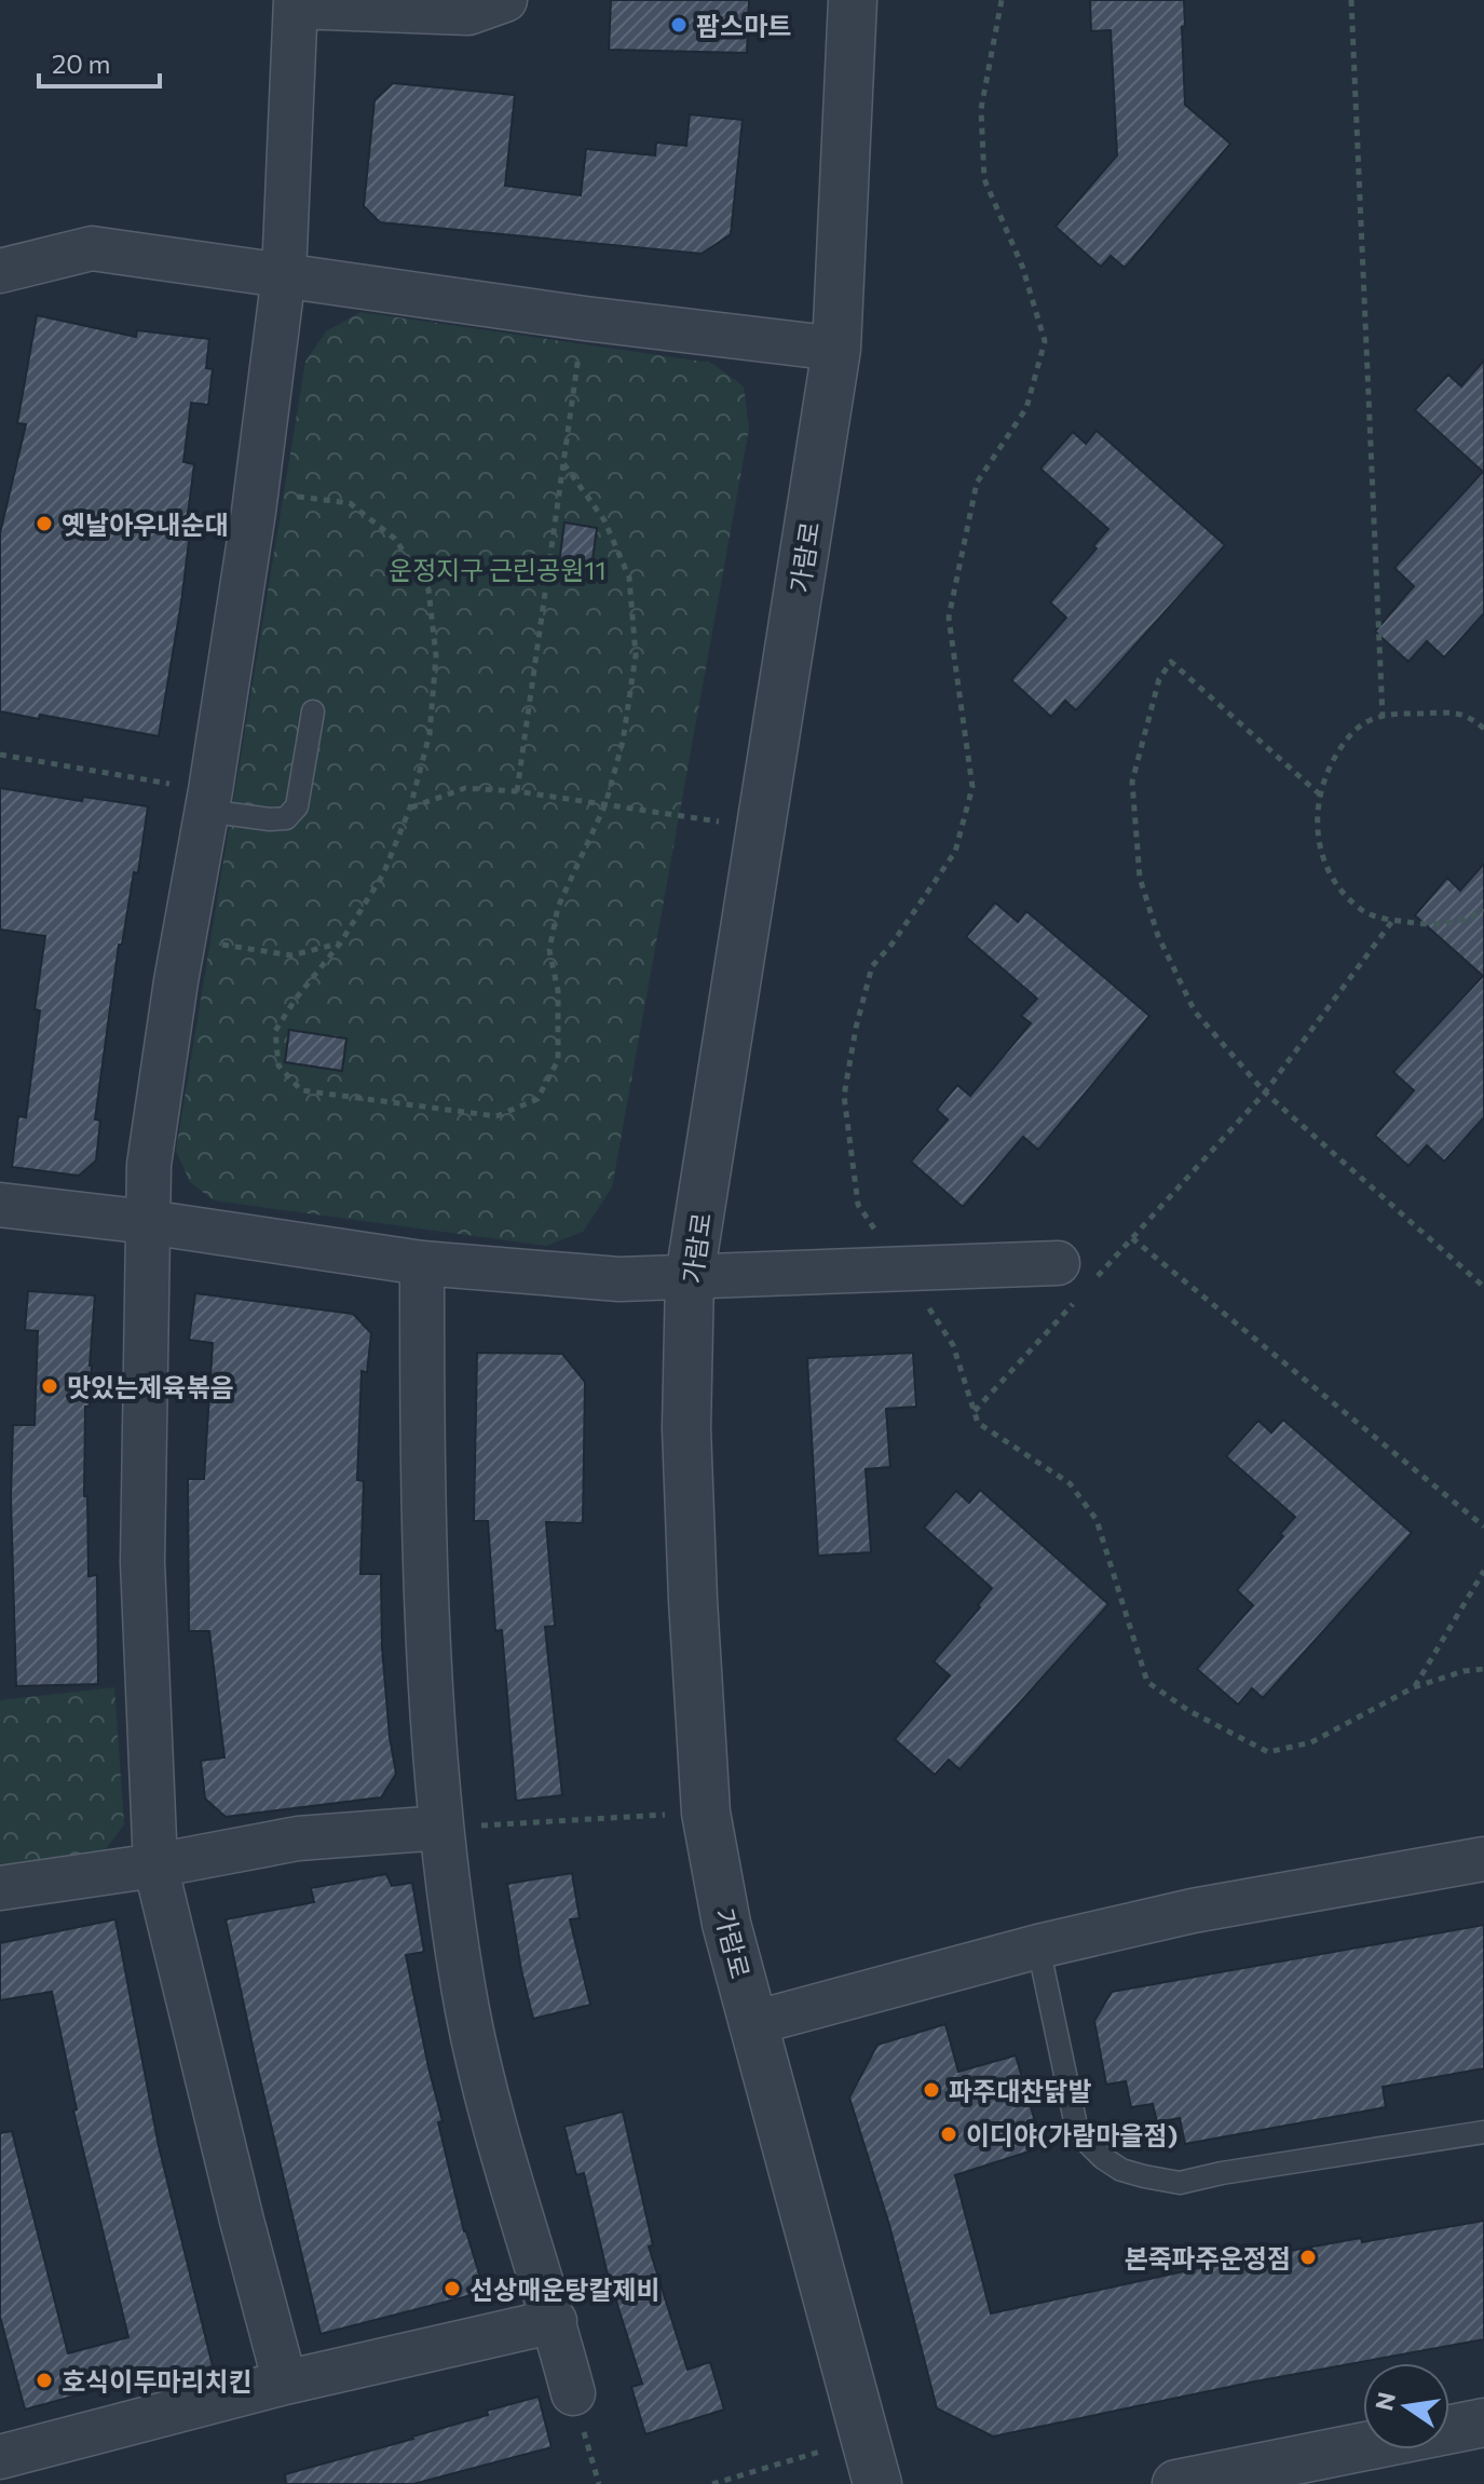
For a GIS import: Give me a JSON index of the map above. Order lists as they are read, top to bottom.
{
  "streets": {
    "street": ["가람로"]
  },
  "parks": ["운정지구 근린공원11"],
  "places": [
    "팜스마트",
    "옛날아우내순대",
    "맛있는제육볶음",
    "파주대찬닭발",
    "이디야(가람마을점)",
    "본죽파주운정점",
    "선상매운탕칼제비",
    "호식이두마리치킨"
  ],
  "scale_bar": "20 m",
  "north": "left"
}
